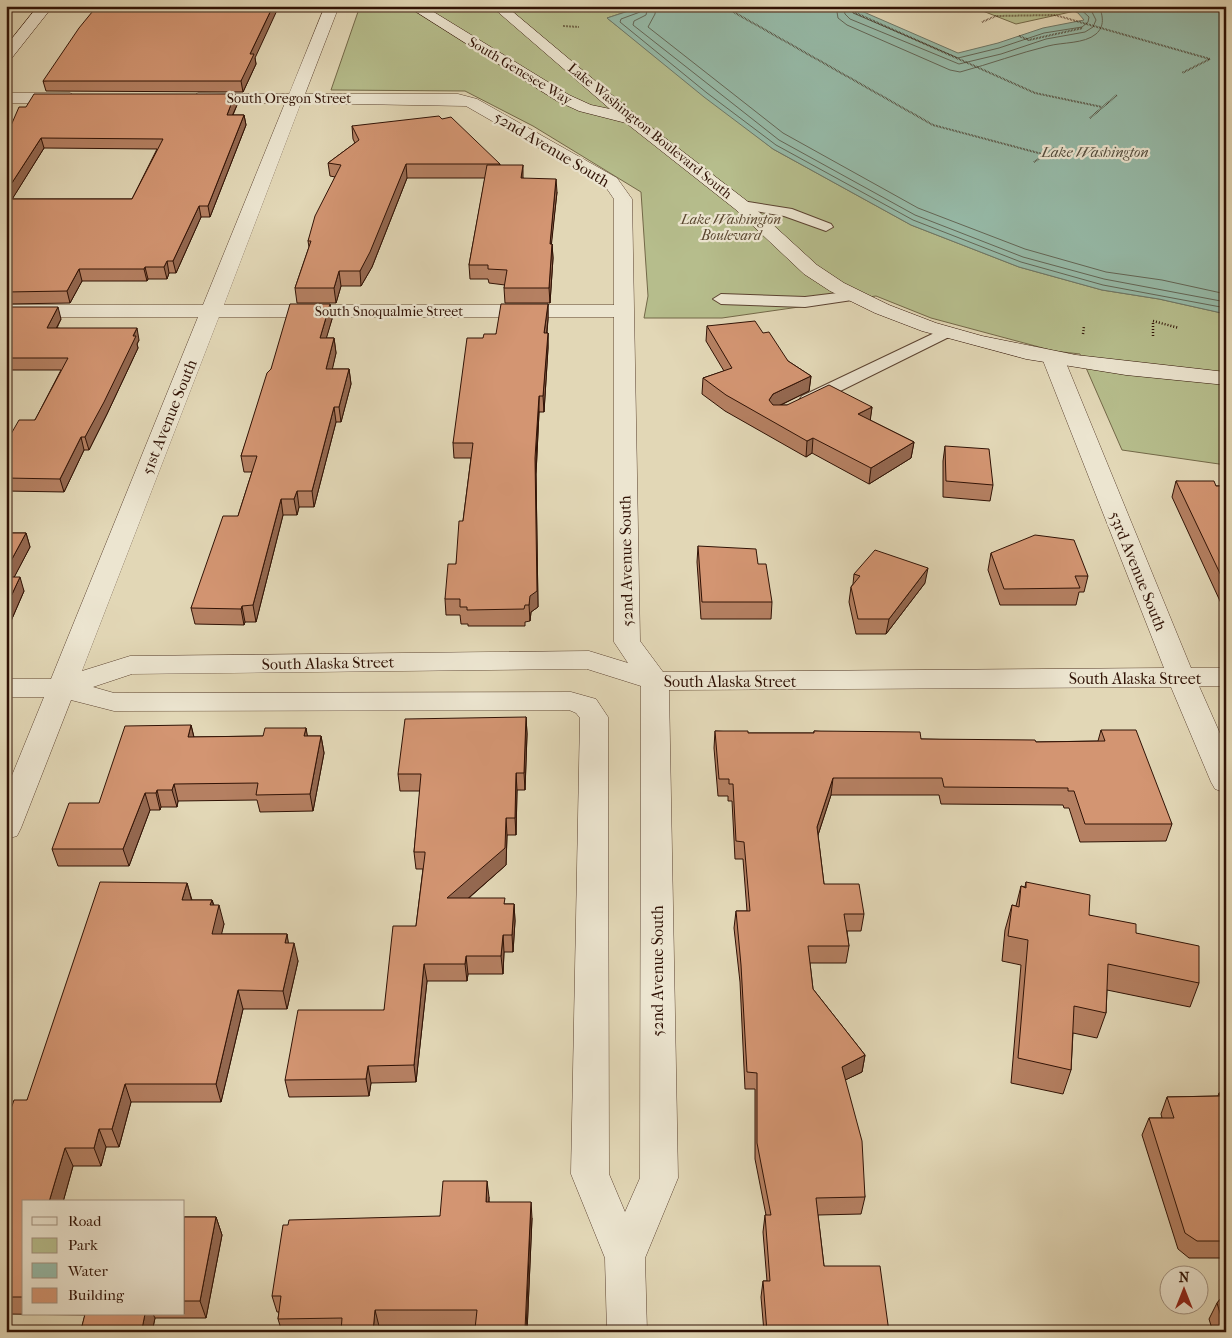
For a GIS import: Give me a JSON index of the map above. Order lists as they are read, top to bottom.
{
  "streets": {
    "street": [
      "South Genesee Way",
      "South Oregon Street",
      "Lake Washington Boulevard South",
      "52nd Avenue South",
      "South Snoqualmie Street",
      "51st Avenue South",
      "53rd Avenue South",
      "South Alaska Street"
    ]
  },
  "crossings": [
    ["South Genesee Way", "Lake Washington Boulevard South"],
    ["South Oregon Street", "52nd Avenue South"],
    ["South Oregon Street", "51st Avenue South"],
    ["Lake Washington Boulevard South", "53rd Avenue South"],
    ["52nd Avenue South", "South Snoqualmie Street"],
    ["52nd Avenue South", "South Alaska Street"],
    ["South Snoqualmie Street", "51st Avenue South"],
    ["51st Avenue South", "South Alaska Street"],
    ["53rd Avenue South", "South Alaska Street"]
  ],
  "water": ["Lake Washington"],
  "parks": ["Lake Washington Boulevard"],
  "legend": [
    "Road",
    "Park",
    "Water",
    "Building"
  ],
  "north": "top"
}
